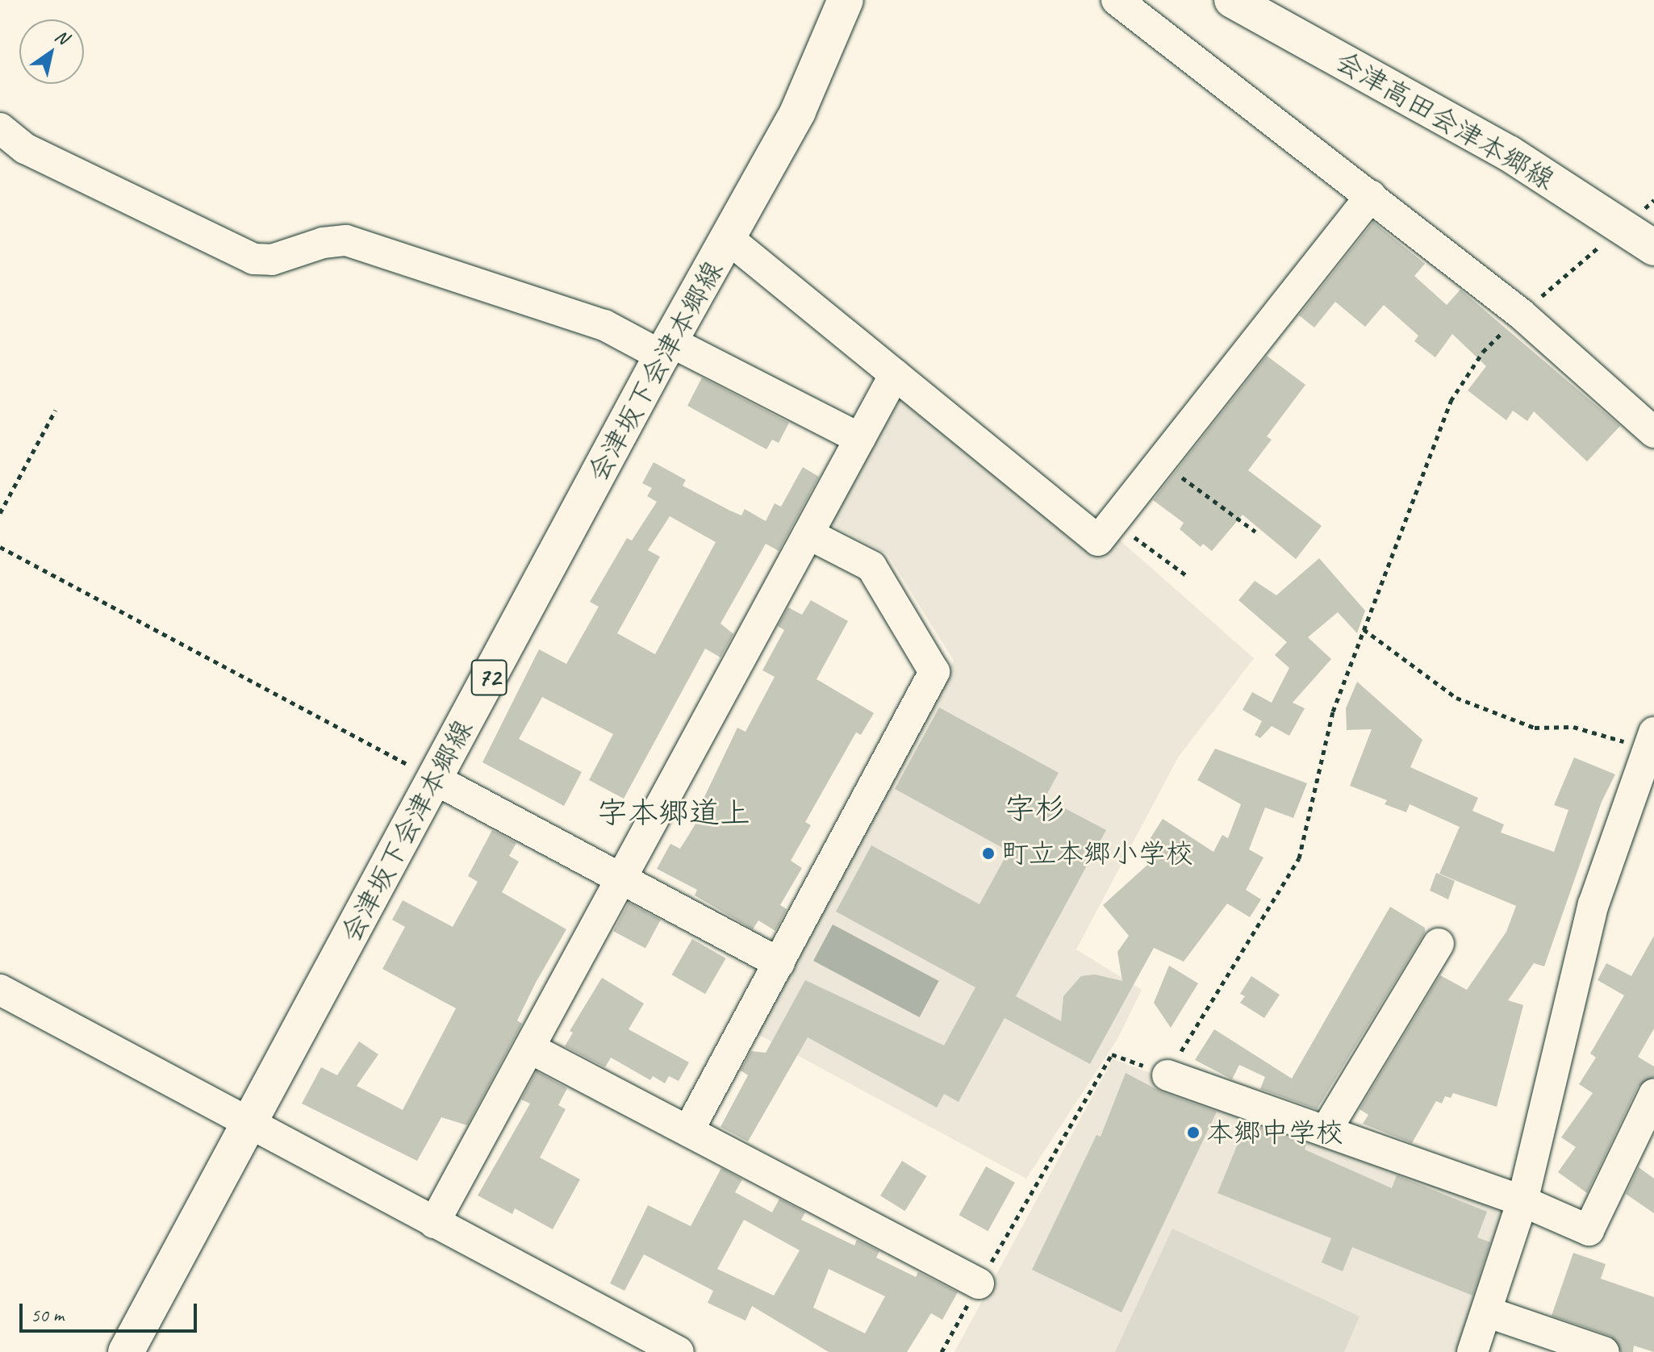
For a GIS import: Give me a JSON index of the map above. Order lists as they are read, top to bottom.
{
  "streets": {
    "main road": ["会津高田会津本郷線", "会津坂下会津本郷線", "72"]
  },
  "districts": ["字杉", "字本郷道上"],
  "places": ["町立本郷小学校", "本郷中学校"],
  "scale_bar": "50 m",
  "north": "top right"
}
